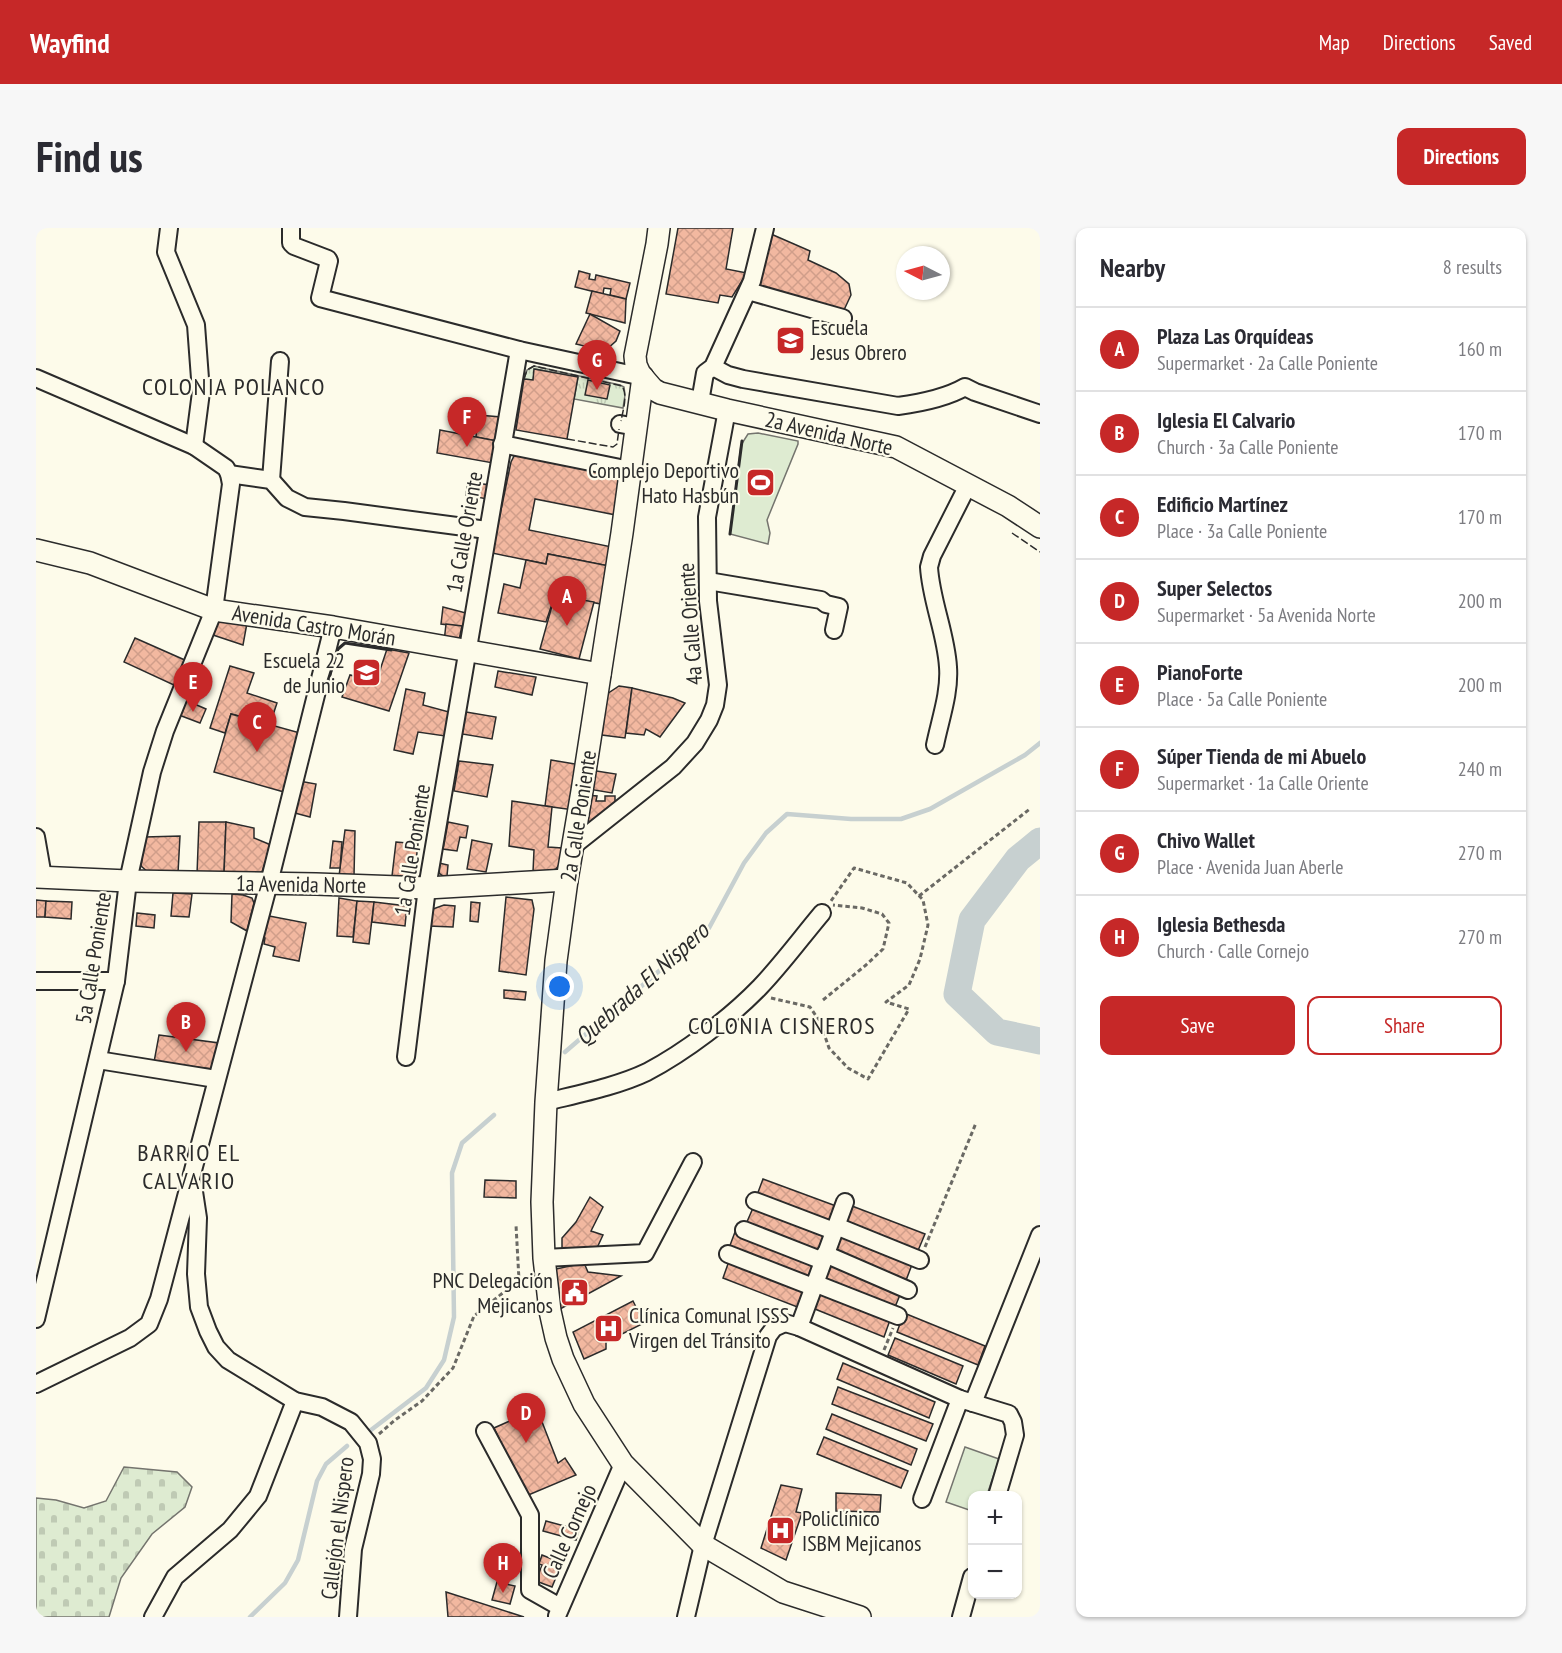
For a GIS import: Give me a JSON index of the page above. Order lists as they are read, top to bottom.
{
  "streets": {
    "main road": [
      "2a Avenida Norte",
      "Avenida Castro Morán",
      "2a Calle Poniente",
      "1a Avenida Norte"
    ],
    "street": [
      "1a Calle Oriente",
      "4a Calle Oriente",
      "1a Calle Poniente",
      "5a Calle Poniente",
      "Callejón el Nispero",
      "Calle Cornejo"
    ]
  },
  "crossings": [
    ["2a Avenida Norte", "4a Calle Oriente"],
    ["2a Avenida Norte", "2a Calle Poniente"],
    ["1a Calle Oriente", "Avenida Castro Morán"],
    ["1a Calle Oriente", "1a Calle Poniente"],
    ["4a Calle Oriente", "2a Calle Poniente"],
    ["Avenida Castro Morán", "2a Calle Poniente"],
    ["Avenida Castro Morán", "1a Calle Poniente"],
    ["Avenida Castro Morán", "5a Calle Poniente"],
    ["2a Calle Poniente", "1a Avenida Norte"],
    ["2a Calle Poniente", "Calle Cornejo"],
    ["1a Calle Poniente", "1a Avenida Norte"],
    ["1a Avenida Norte", "5a Calle Poniente"]
  ],
  "districts": ["COLONIA POLANCO", "COLONIA CISNEROS", "BARRIO EL CALVARIO"],
  "water": ["Quebrada El Nispero"],
  "places": {
    "school or university": ["Escuela Jesus Obrero", "Escuela 22 de Junio"],
    "sports": ["Complejo Deportivo Hato Hasbún"],
    "public building": ["PNC Delegación Mejicanos"],
    "hospital": ["Clínica Comunal ISSS Virgen del Tránsito", "Policlínico ISBM Mejicanos"]
  },
  "north": "left",
  "page": {
    "header": "Wayfind",
    "nav": ["Map", "Directions", "Saved"],
    "buttons": [
      "Directions",
      ["Save", "Share"]
    ],
    "title": "Find us",
    "heading": ["Nearby", "8 results"],
    "list": [
      {
        "mark": "A",
        "name": "Plaza Las Orquídeas",
        "note": "Supermarket · 2a Calle Poniente",
        "value": "160 m"
      },
      {
        "mark": "B",
        "name": "Iglesia El Calvario",
        "note": "Church · 3a Calle Poniente",
        "value": "170 m"
      },
      {
        "mark": "C",
        "name": "Edificio Martínez",
        "note": "Place · 3a Calle Poniente",
        "value": "170 m"
      },
      {
        "mark": "D",
        "name": "Super Selectos",
        "note": "Supermarket · 5a Avenida Norte",
        "value": "200 m"
      },
      {
        "mark": "E",
        "name": "PianoForte",
        "note": "Place · 5a Calle Poniente",
        "value": "200 m"
      },
      {
        "mark": "F",
        "name": "Súper Tienda de mi Abuelo",
        "note": "Supermarket · 1a Calle Oriente",
        "value": "240 m"
      },
      {
        "mark": "G",
        "name": "Chivo Wallet",
        "note": "Place · Avenida Juan Aberle",
        "value": "270 m"
      },
      {
        "mark": "H",
        "name": "Iglesia Bethesda",
        "note": "Church · Calle Cornejo",
        "value": "270 m"
      }
    ],
    "pins": [
      "G",
      "F",
      "A",
      "E",
      "C",
      "B",
      "D",
      "H"
    ],
    "map_buttons": ["+", "−"]
  }
}
